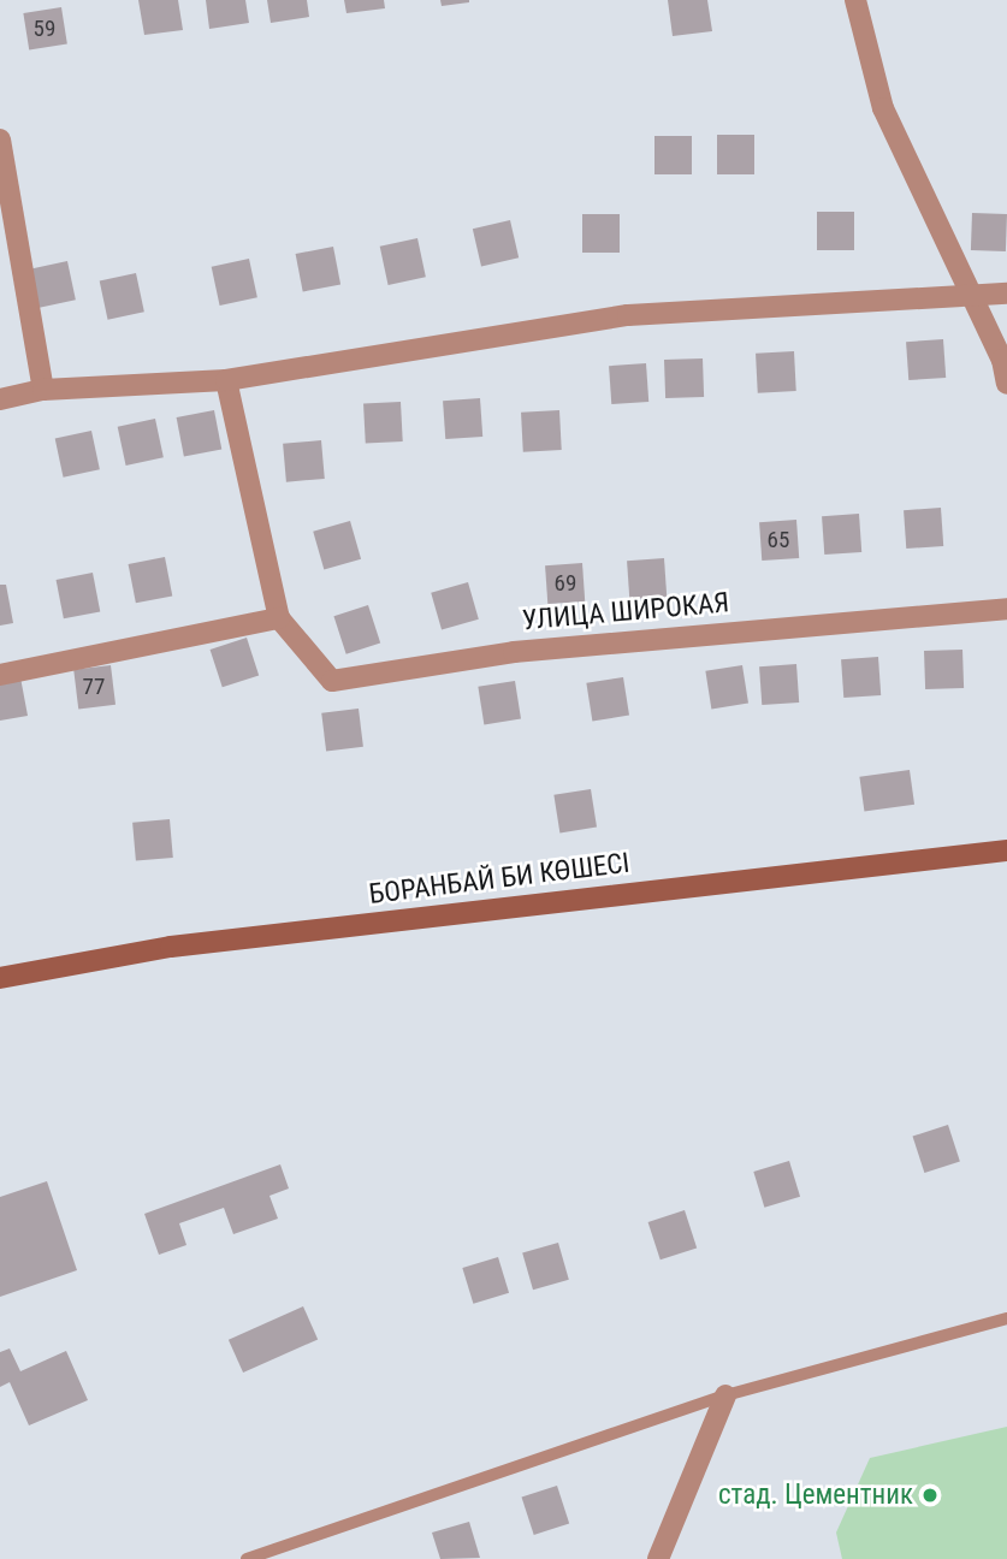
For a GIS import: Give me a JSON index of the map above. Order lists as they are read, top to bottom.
{
  "streets": {
    "main road": ["БОРАНБАЙ БИ КӨШЕСІ"],
    "street": ["УЛИЦА ШИРОКАЯ"]
  },
  "places": ["стад. Цементник"],
  "house_numbers": [
    "59",
    "65",
    "69",
    "77"
  ]
}
